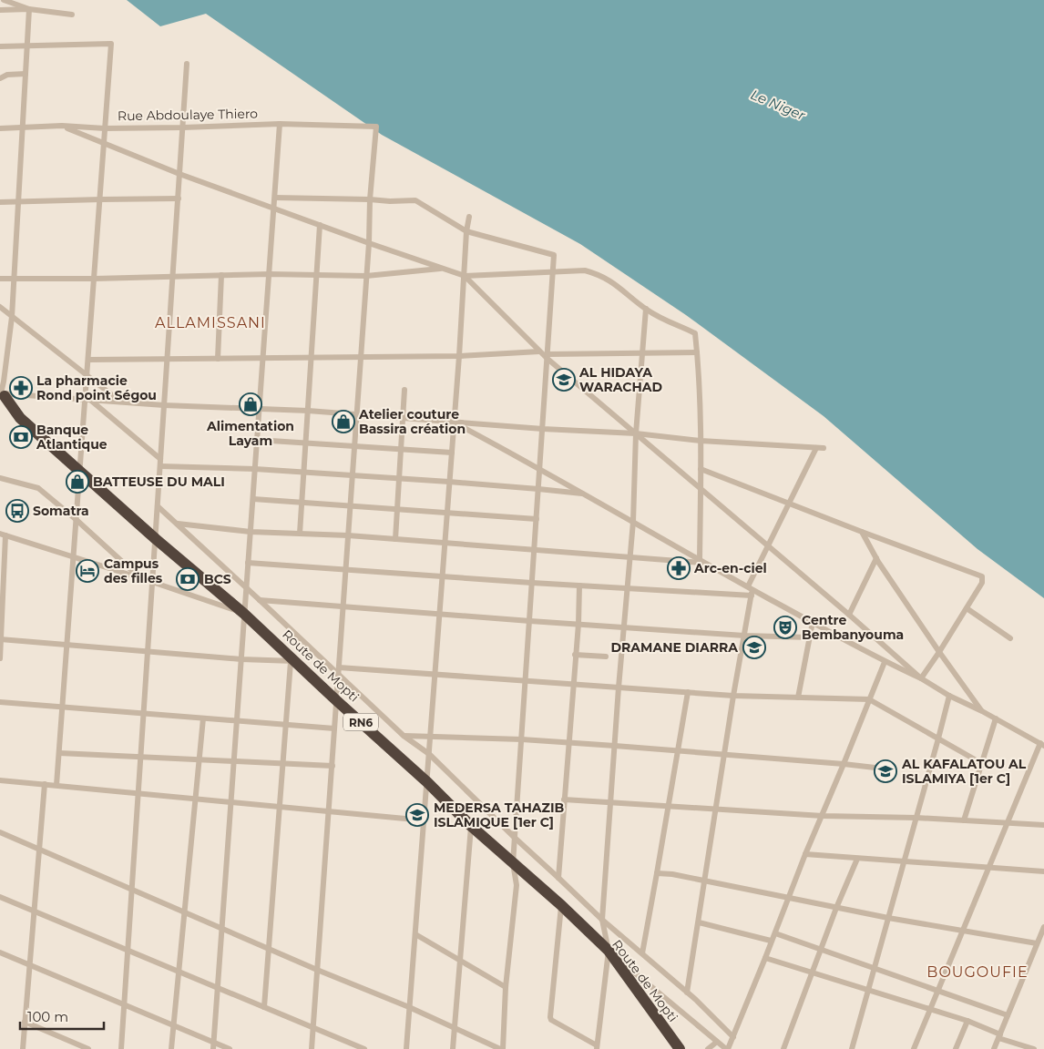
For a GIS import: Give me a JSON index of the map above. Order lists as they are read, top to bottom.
{
  "streets": {
    "highway": ["Route de Mopti", "RN6"],
    "street": ["Rue Abdoulaye Thiero"]
  },
  "districts": ["ALLAMISSANI", "BOUGOUFIE"],
  "water": ["Le Niger"],
  "places": {
    "school or university": [
      "AL HIDAYA WARACHAD",
      "DRAMANE DIARRA",
      "AL KAFALATOU AL ISLAMIYA [1er C]",
      "MEDERSA TAHAZIB ISLAMIQUE [1er C]"
    ],
    "pharmacy": ["La pharmacie Rond point Ségou", "Arc-en-ciel"],
    "shop": ["Alimentation Layam", "Atelier couture Bassira création", "BATTEUSE DU MALI"],
    "bank": ["Banque Atlantique", "BCS"],
    "bus stop": ["Somatra"],
    "hotel": ["Campus des filles"],
    "theatre": ["Centre Bembanyouma"]
  },
  "scale_bar": "100 m"
}
